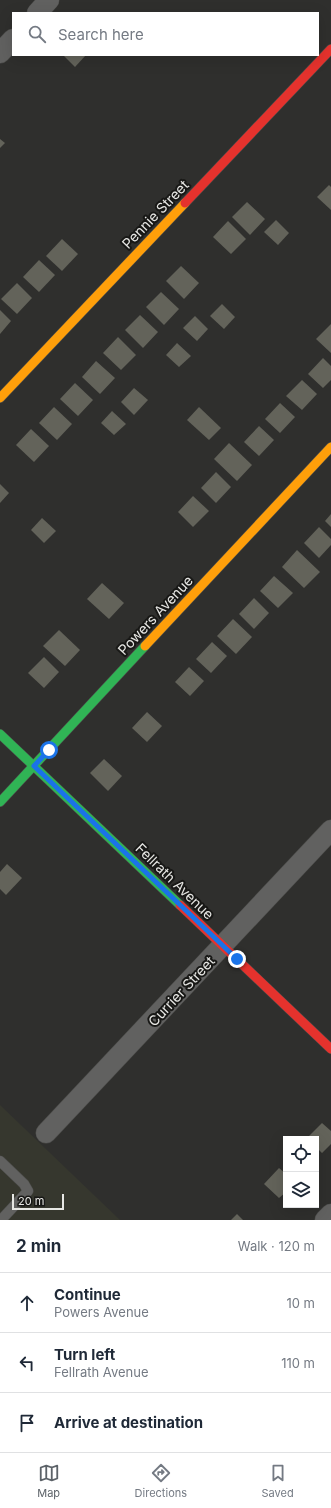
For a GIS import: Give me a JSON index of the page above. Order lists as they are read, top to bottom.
{
  "streets": {
    "street": [
      "Pennie Street",
      "Powers Avenue",
      "Fellrath Avenue",
      "Currier Street"
    ]
  },
  "crossings": [
    ["Powers Avenue", "Fellrath Avenue"],
    ["Fellrath Avenue", "Currier Street"]
  ],
  "scale_bar": "20 m",
  "page": {
    "search": "Search here",
    "scale": "20 m",
    "heading": ["2 min", "Walk · 120 m"],
    "list": [
      ["Continue", "Powers Avenue", "10 m"],
      ["Turn left", "Fellrath Avenue", "110 m"],
      "Arrive at destination"
    ],
    "nav": ["Map", "Directions", "Saved"]
  }
}
